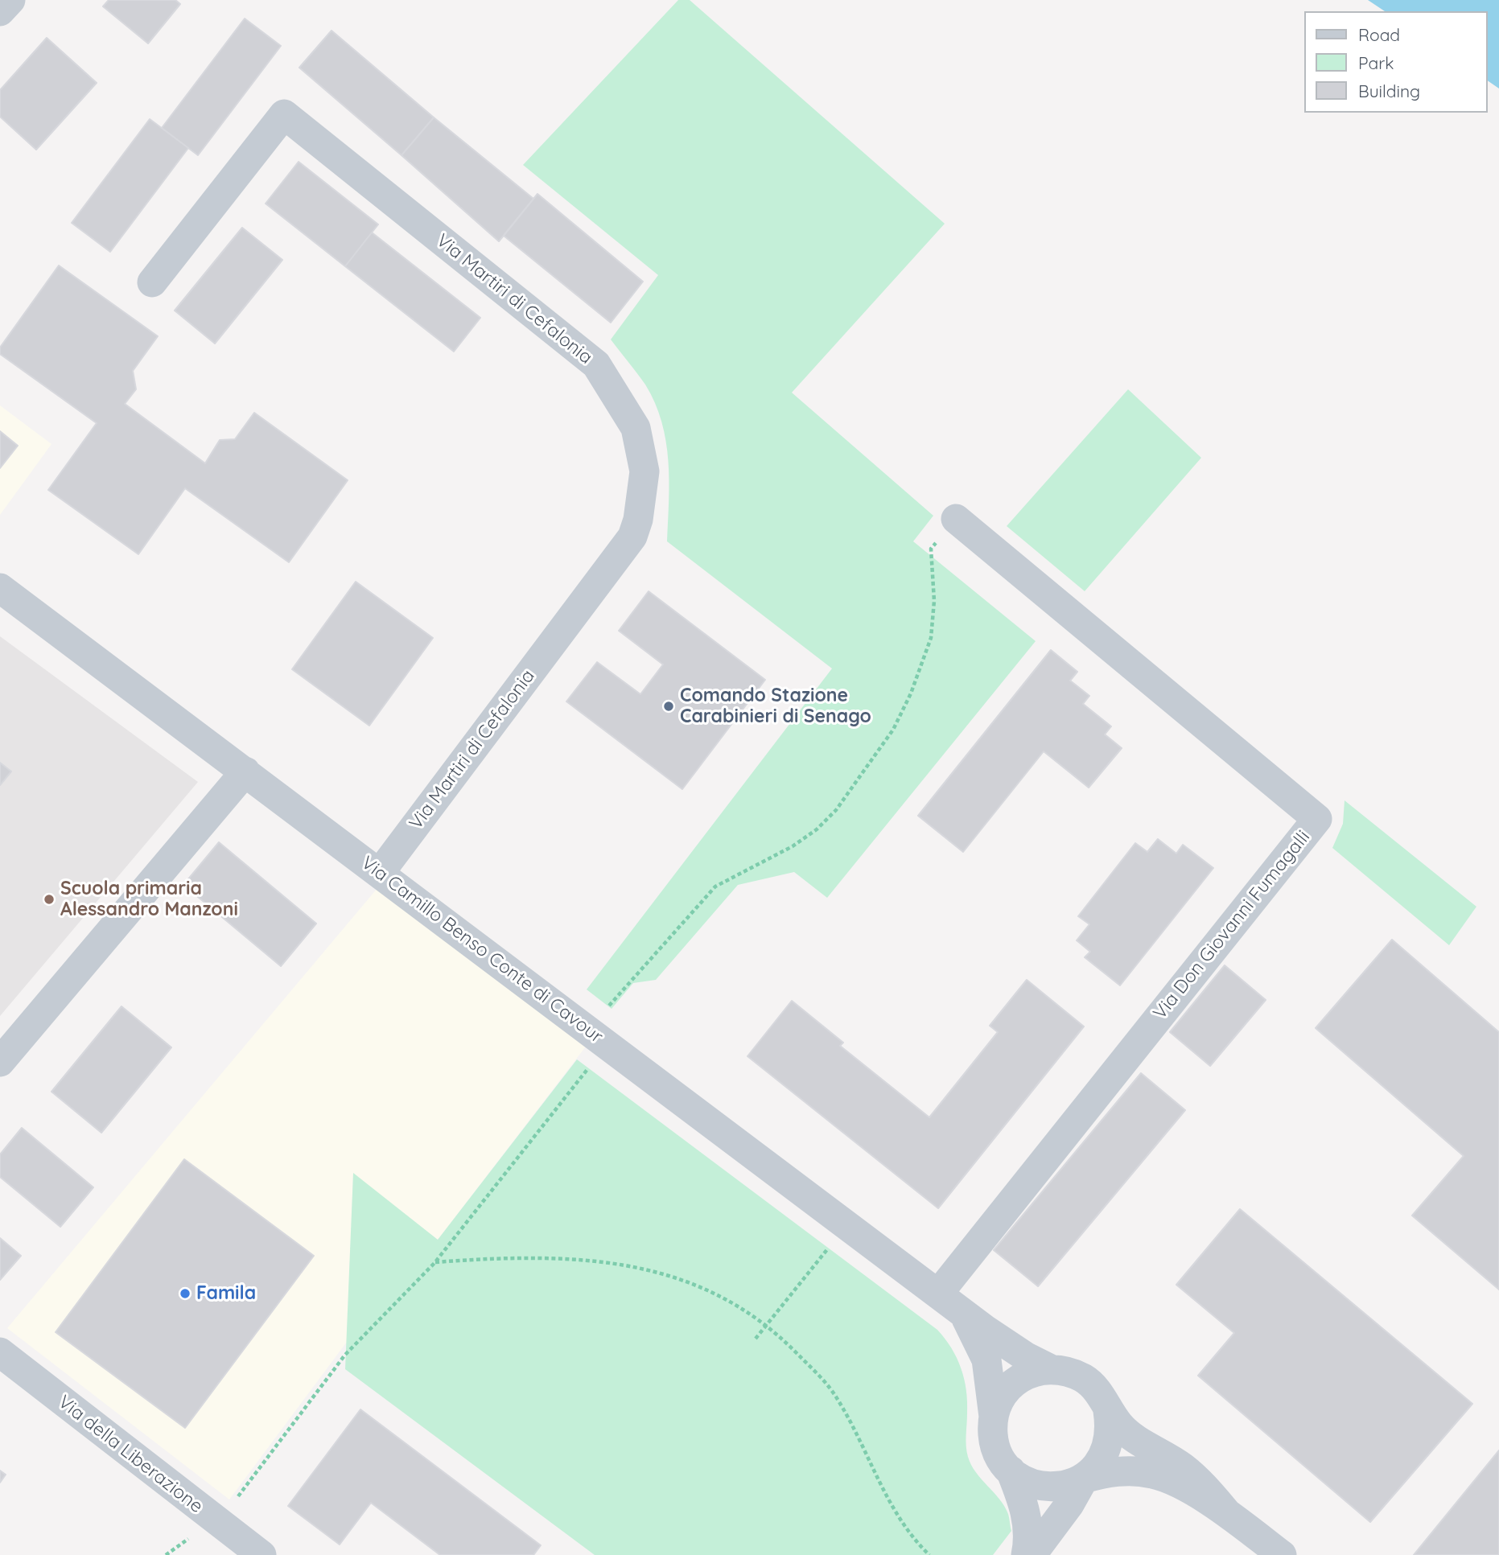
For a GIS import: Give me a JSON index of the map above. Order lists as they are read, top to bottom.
{
  "streets": {
    "street": [
      "Via Martiri di Cefalonia",
      "Via Don Giovanni Fumagalli",
      "Via Camillo Benso Conte di Cavour",
      "Via della Liberazione"
    ]
  },
  "crossings": [
    ["Via Martiri di Cefalonia", "Via Camillo Benso Conte di Cavour"],
    ["Via Don Giovanni Fumagalli", "Via Camillo Benso Conte di Cavour"]
  ],
  "places": ["Comando Stazione Carabinieri di Senago", "Scuola primaria Alessandro Manzoni", "Famila"],
  "legend": ["Road", "Park", "Building"]
}
